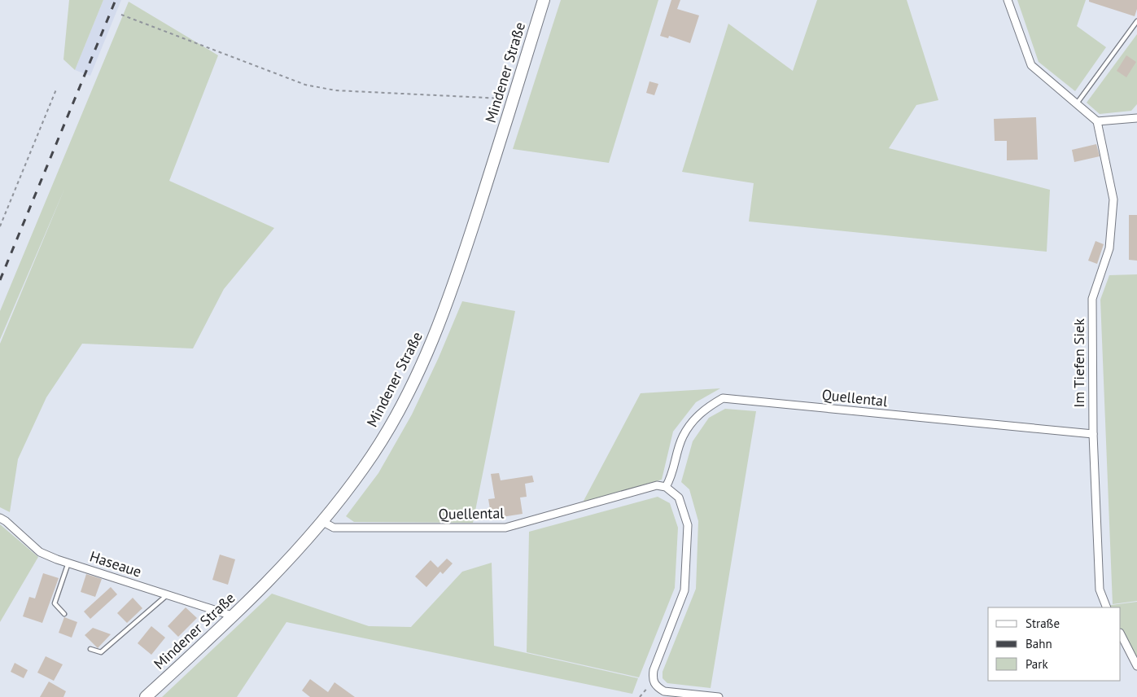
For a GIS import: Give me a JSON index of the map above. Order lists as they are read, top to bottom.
{
  "streets": {
    "main road": ["Mindener Straße"],
    "street": ["Im Tiefen Siek", "Quellental", "Haseaue"]
  },
  "crossings": [
    ["Mindener Straße", "Quellental"],
    ["Mindener Straße", "Haseaue"],
    ["Im Tiefen Siek", "Quellental"]
  ],
  "legend": ["Straße", "Bahn", "Park"]
}
